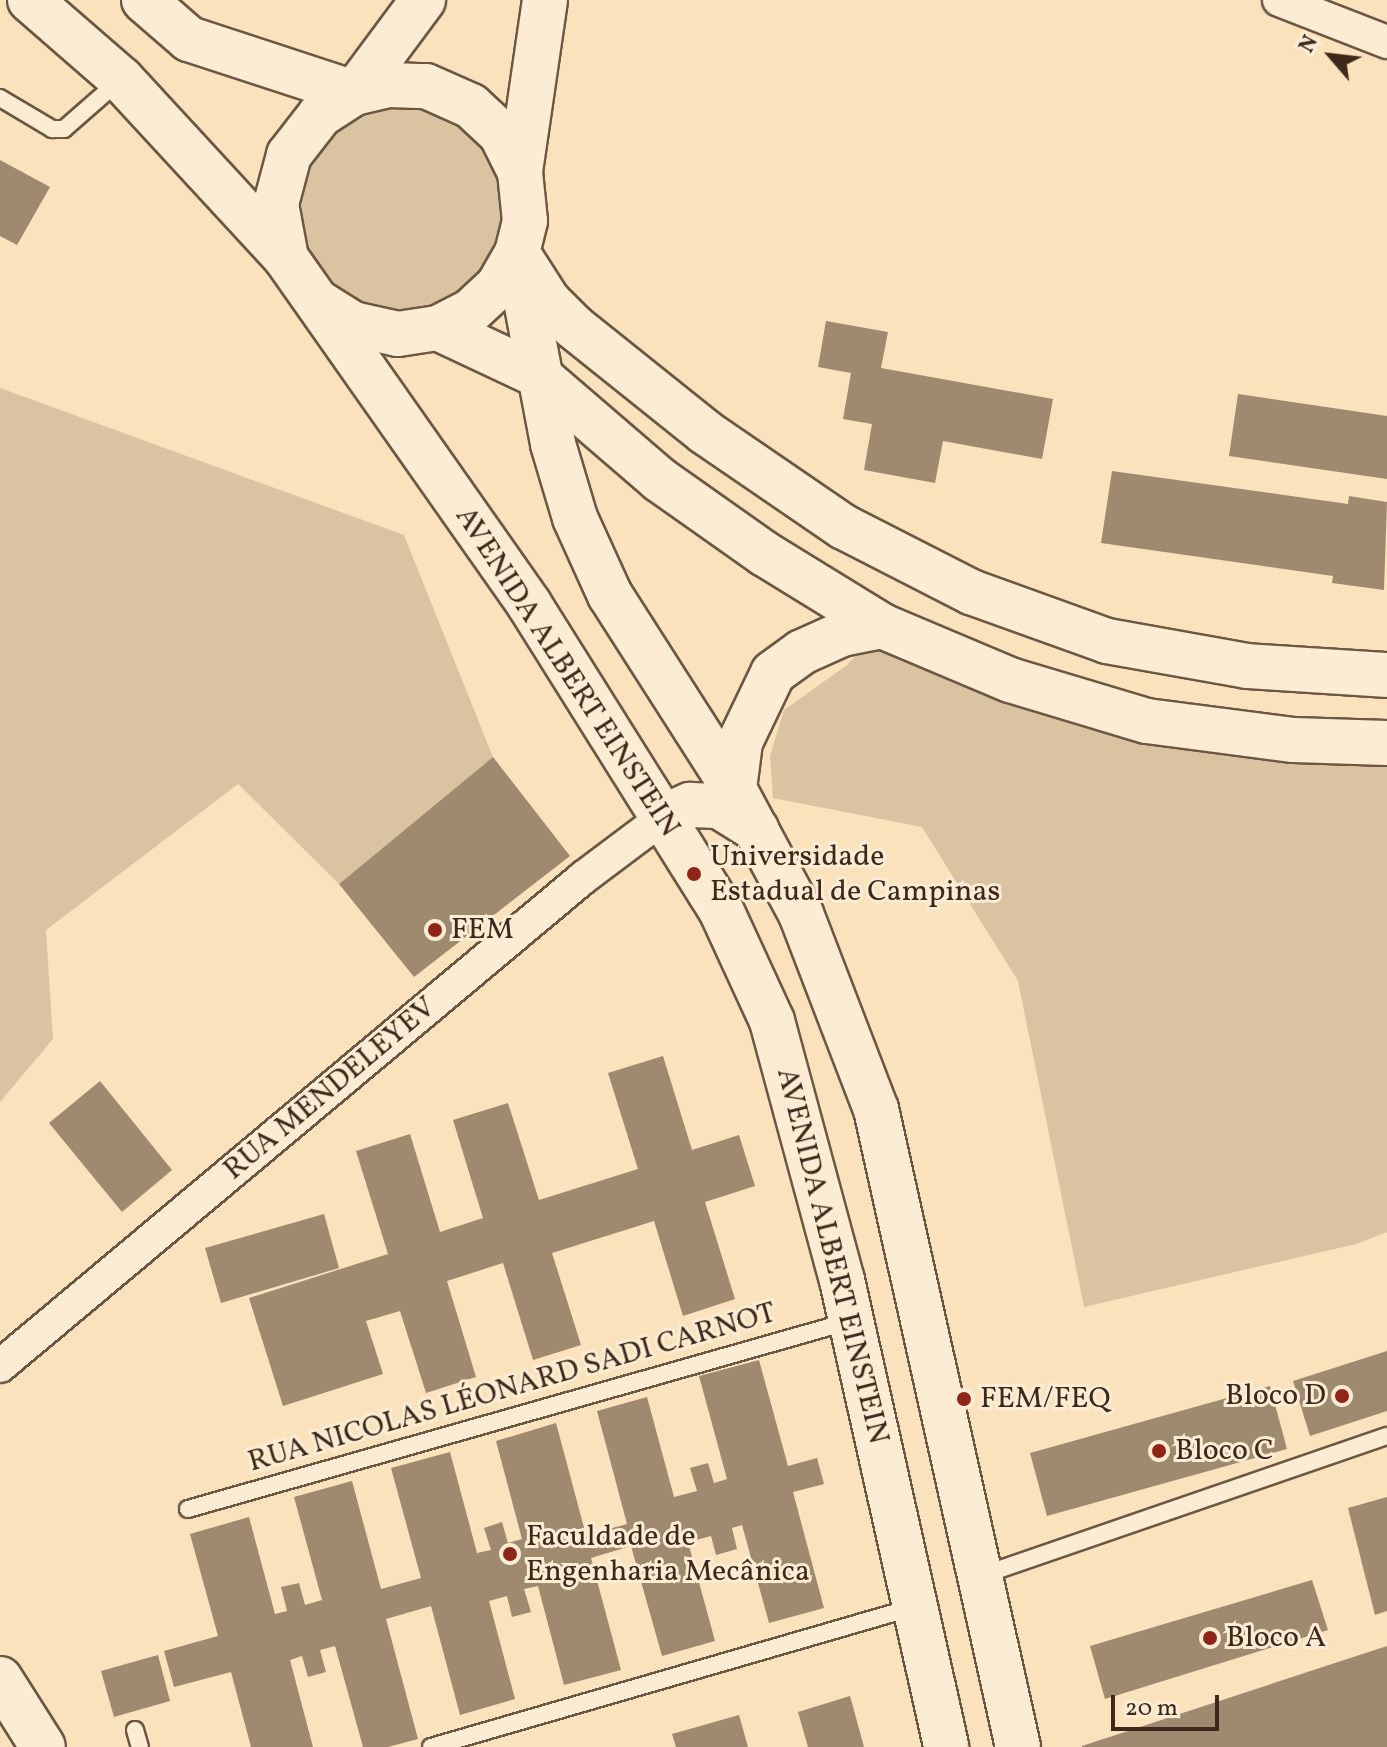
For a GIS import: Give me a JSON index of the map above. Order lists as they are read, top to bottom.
{
  "streets": {
    "street": ["AVENIDA ALBERT EINSTEIN", "RUA MENDELEYEV"],
    "lane": ["RUA NICOLAS LÉONARD SADI CARNOT"]
  },
  "crossings": [
    ["AVENIDA ALBERT EINSTEIN", "RUA MENDELEYEV"],
    ["AVENIDA ALBERT EINSTEIN", "RUA NICOLAS LÉONARD SADI CARNOT"]
  ],
  "places": [
    "Universidade Estadual de Campinas",
    "FEM",
    "Bloco D",
    "FEM/FEQ",
    "Bloco C",
    "Faculdade de Engenharia Mecânica",
    "Bloco A"
  ],
  "scale_bar": "20 m",
  "north": "top left"
}
